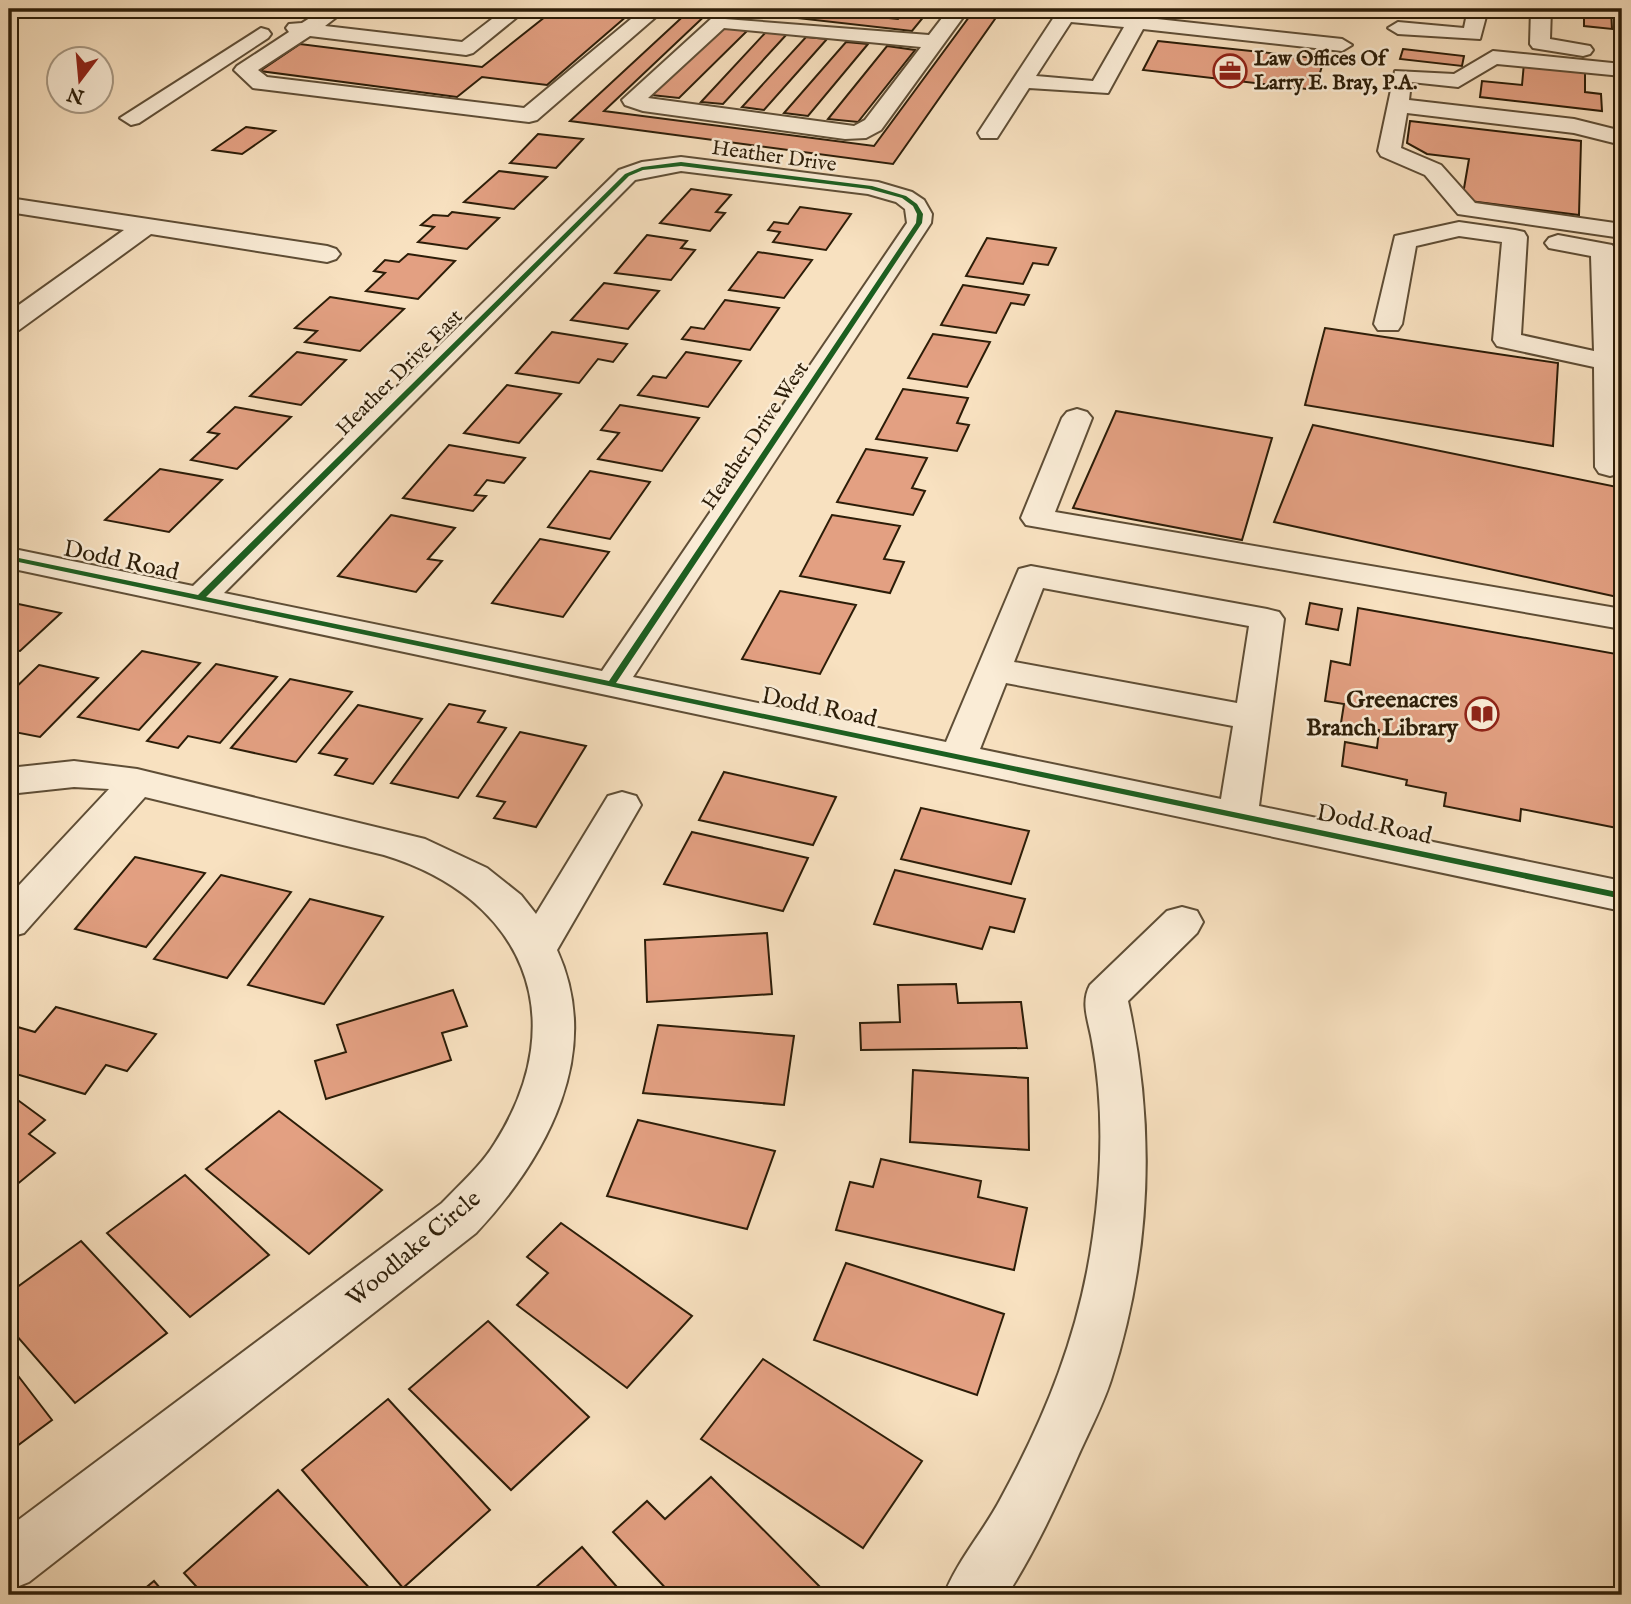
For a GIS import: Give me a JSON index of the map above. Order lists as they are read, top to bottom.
{
  "streets": {
    "street": [
      "Heather Drive",
      "Heather Drive East",
      "Heather Drive West",
      "Dodd Road",
      "Woodlake Circle"
    ]
  },
  "crossings": [
    ["Heather Drive", "Heather Drive East"],
    ["Heather Drive", "Heather Drive West"],
    ["Heather Drive East", "Dodd Road"],
    ["Heather Drive West", "Dodd Road"]
  ],
  "places": {
    "office": ["Law Offices Of Larry E. Bray, P.A."],
    "library": ["Greenacres Branch Library"]
  },
  "north": "bottom"
}
